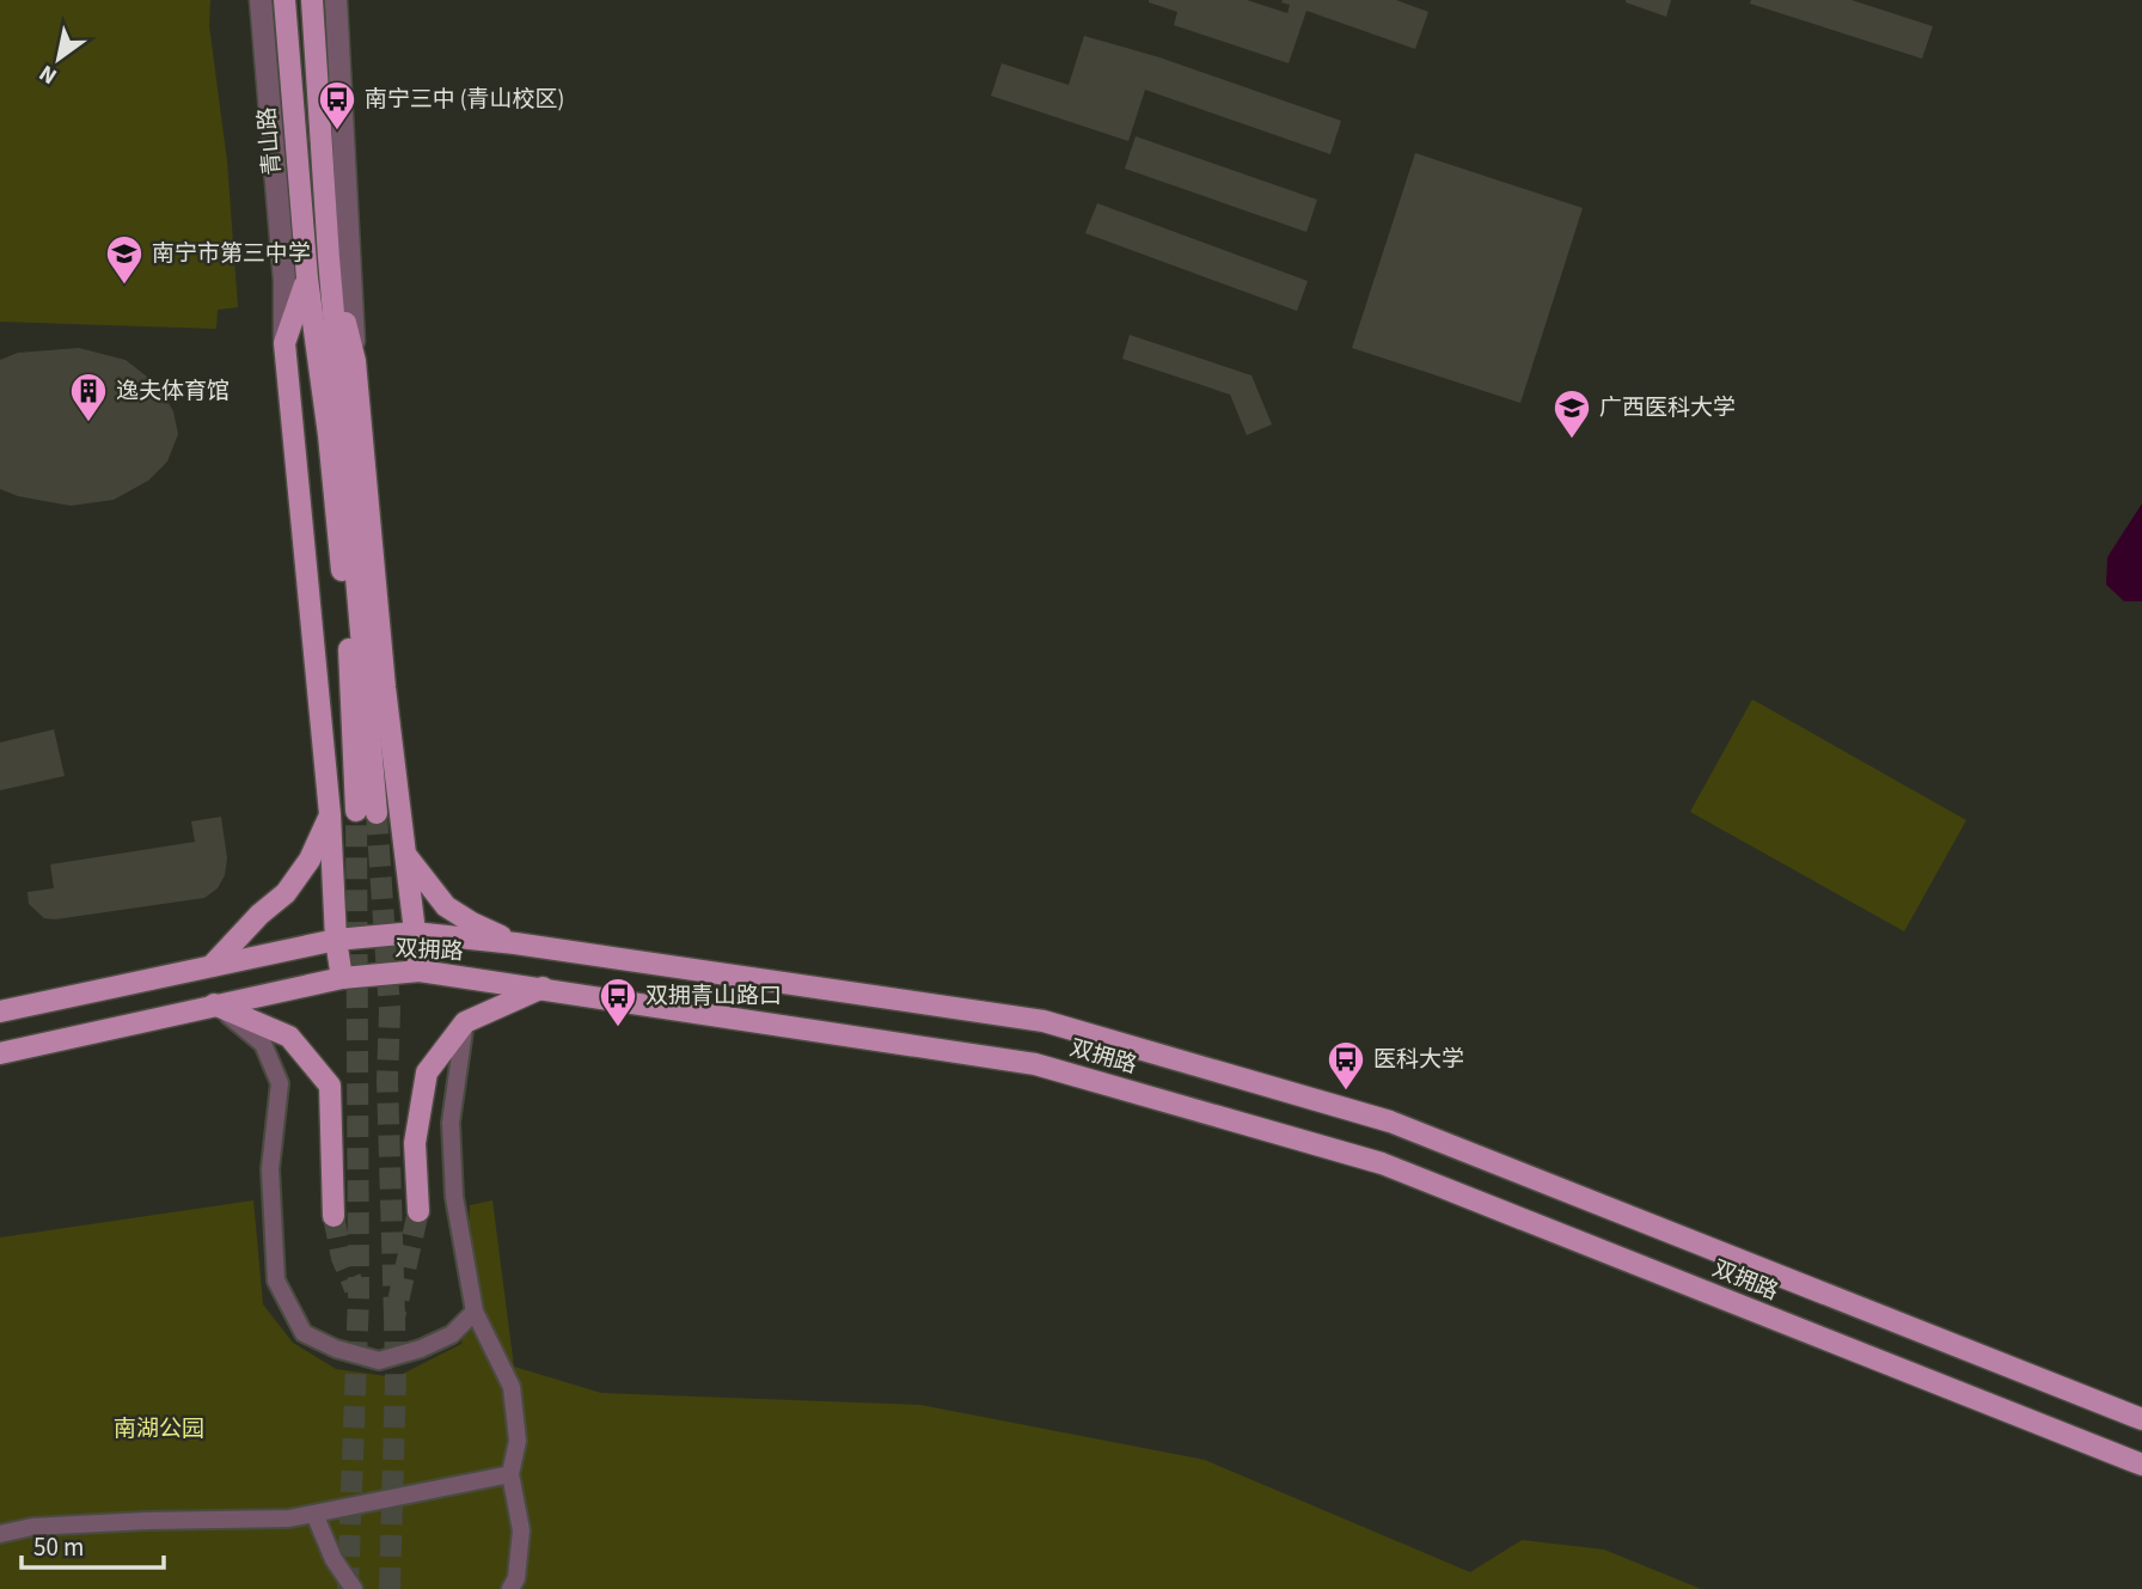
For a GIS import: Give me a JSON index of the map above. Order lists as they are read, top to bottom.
{
  "streets": {
    "main road": ["青山路", "双拥路"]
  },
  "parks": ["南湖公园"],
  "places": {
    "bus stop": ["南宁三中 (青山校区)", "双拥青山路口", "医科大学"],
    "school or university": ["南宁市第三中学", "广西医科大学"],
    "building": ["逸夫体育馆"]
  },
  "scale_bar": "50 m",
  "north": "bottom left"
}
